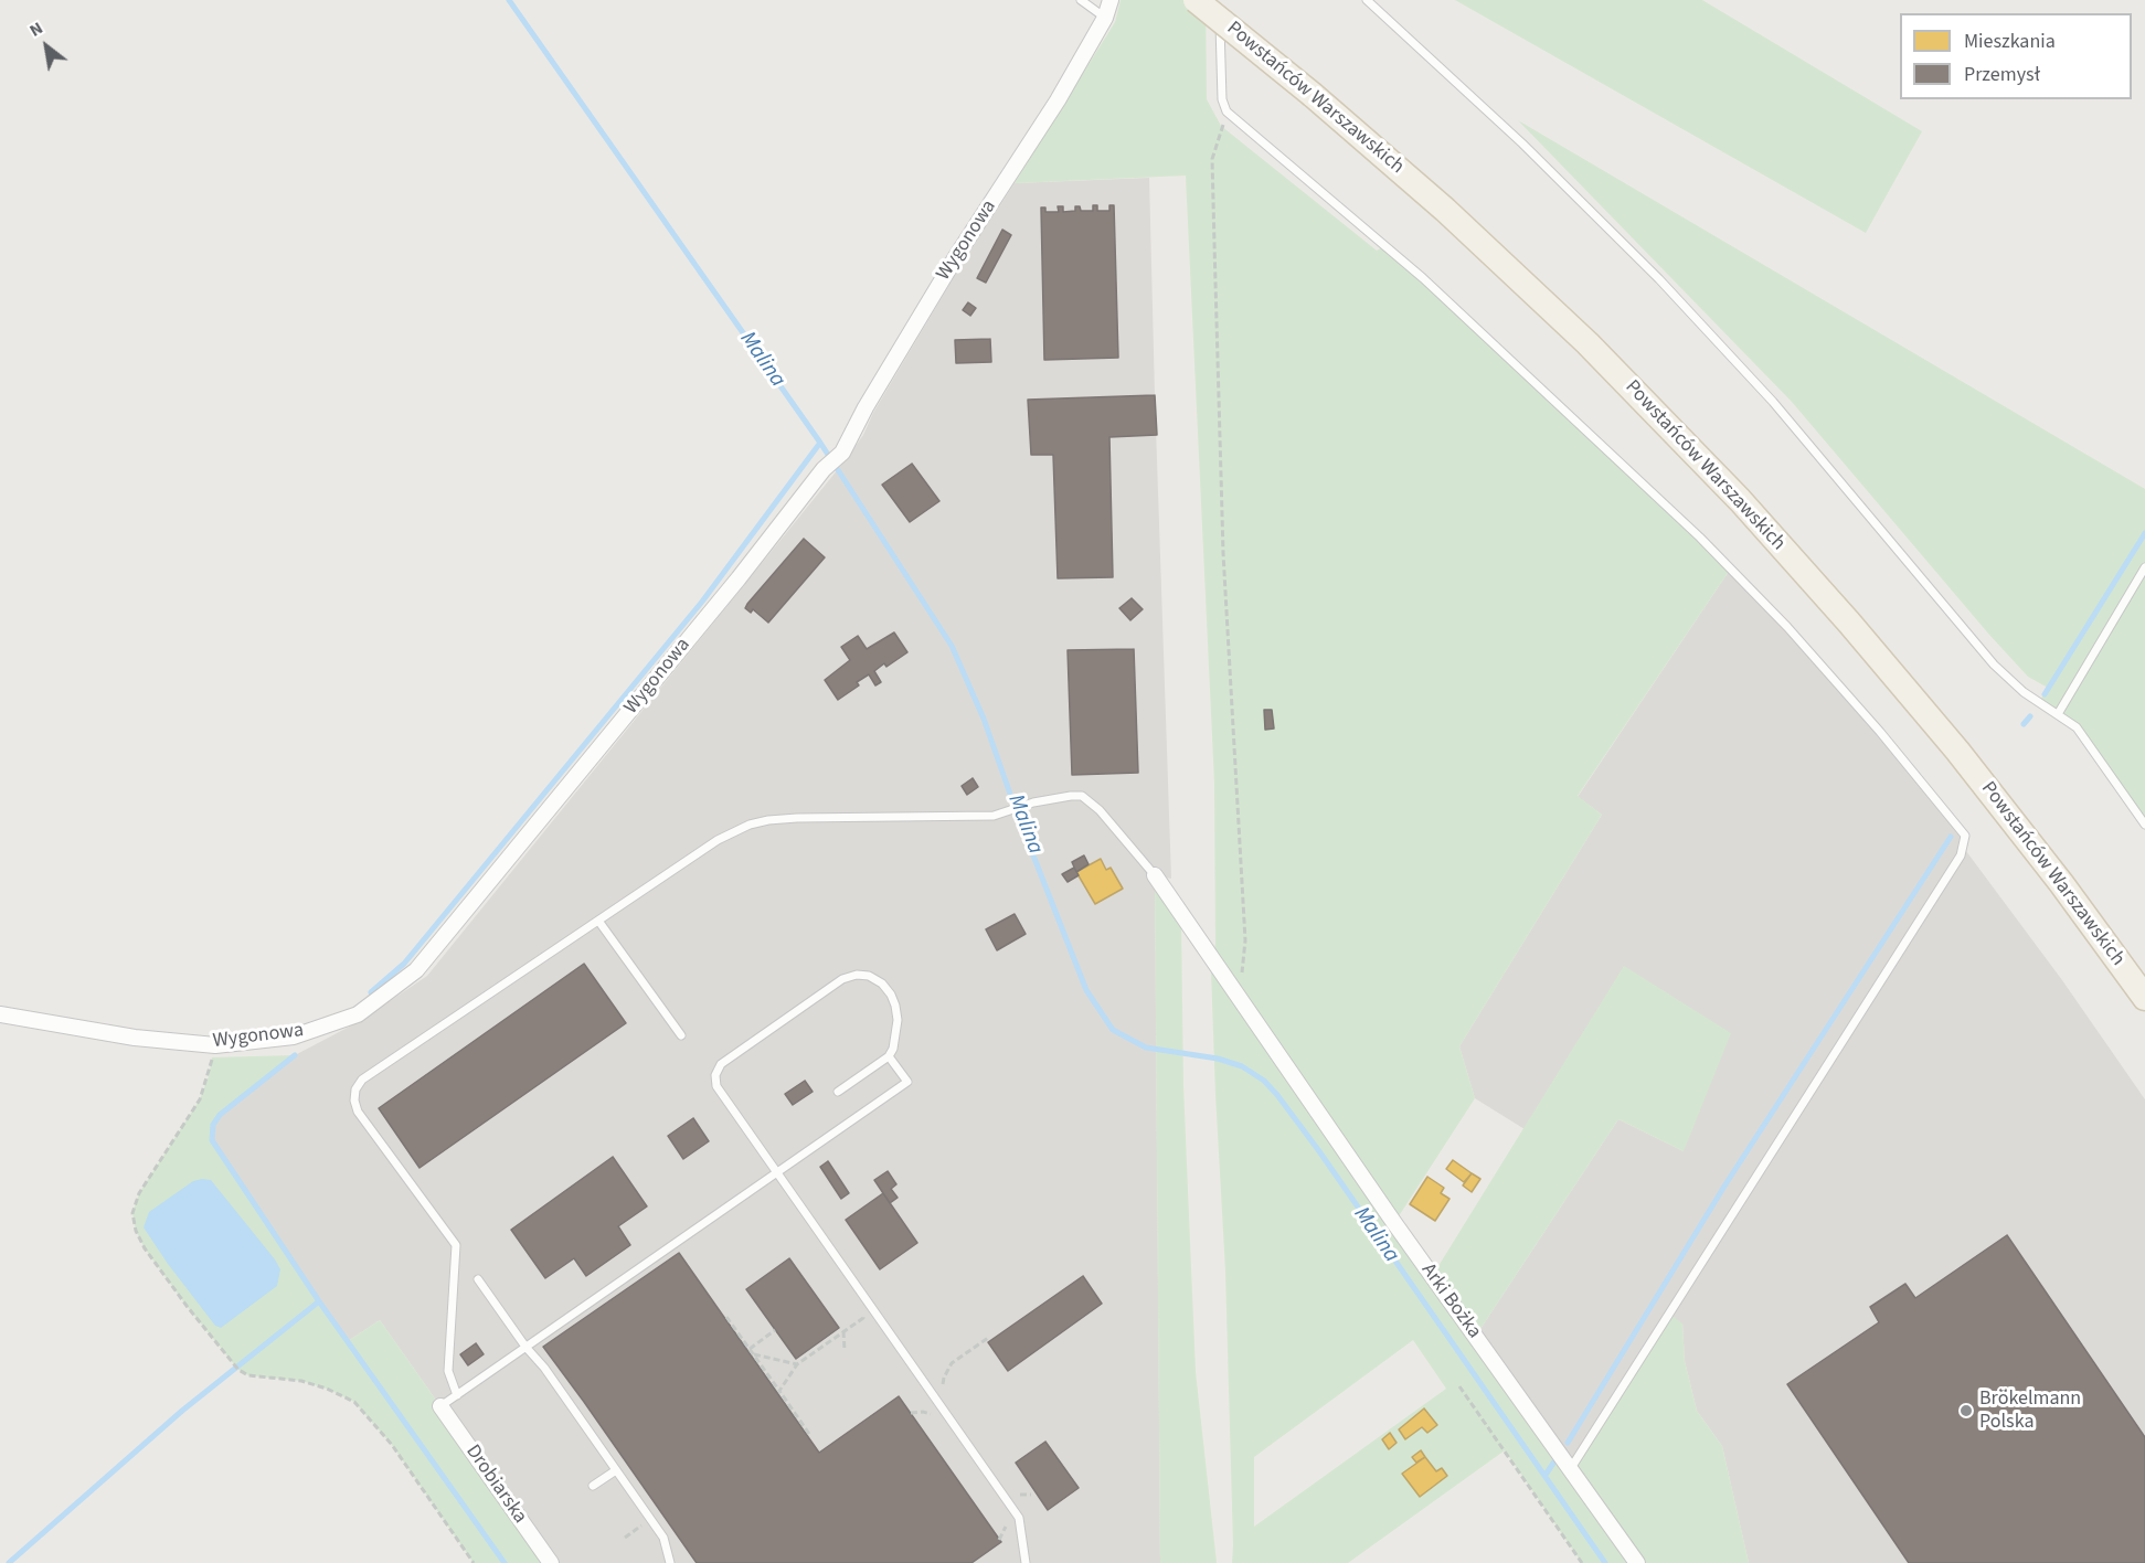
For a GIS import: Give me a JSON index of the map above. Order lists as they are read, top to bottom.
{
  "streets": {
    "main road": ["Powstańców Warszawskich"],
    "street": ["Wygonowa", "Arki Bożka", "Drobiarska"]
  },
  "water": ["Malina"],
  "places": ["Brökelmann Polska"],
  "legend": ["Mieszkania", "Przemysł"],
  "north": "top left"
}
